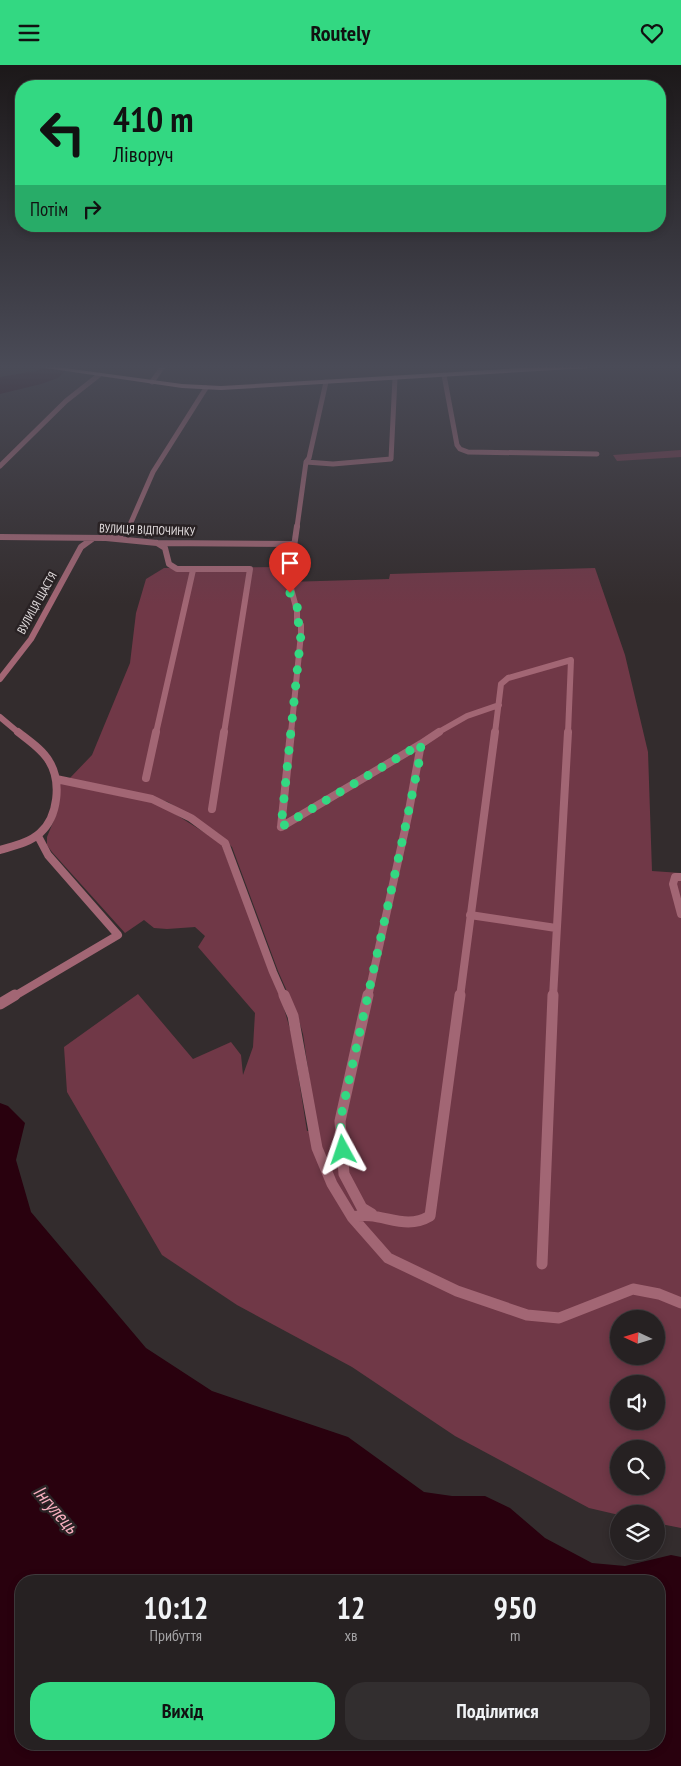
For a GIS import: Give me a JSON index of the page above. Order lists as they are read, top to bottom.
{
  "streets": {
    "street": ["ВУЛИЦЯ ВІДПОЧИНКУ", "ВУЛИЦЯ ЩАСТЯ"]
  },
  "crossings": [
    ["ВУЛИЦЯ ВІДПОЧИНКУ", "ВУЛИЦЯ ЩАСТЯ"]
  ],
  "water": ["Інгулець"],
  "north": "left",
  "page": {
    "header": "Routely",
    "turn": ["410 m", "Ліворуч"],
    "then": "Потім",
    "eta": [
      "10:12",
      "Прибуття",
      "12",
      "хв",
      "950",
      "m"
    ],
    "buttons": ["Вихід", "Поділитися"]
  }
}
